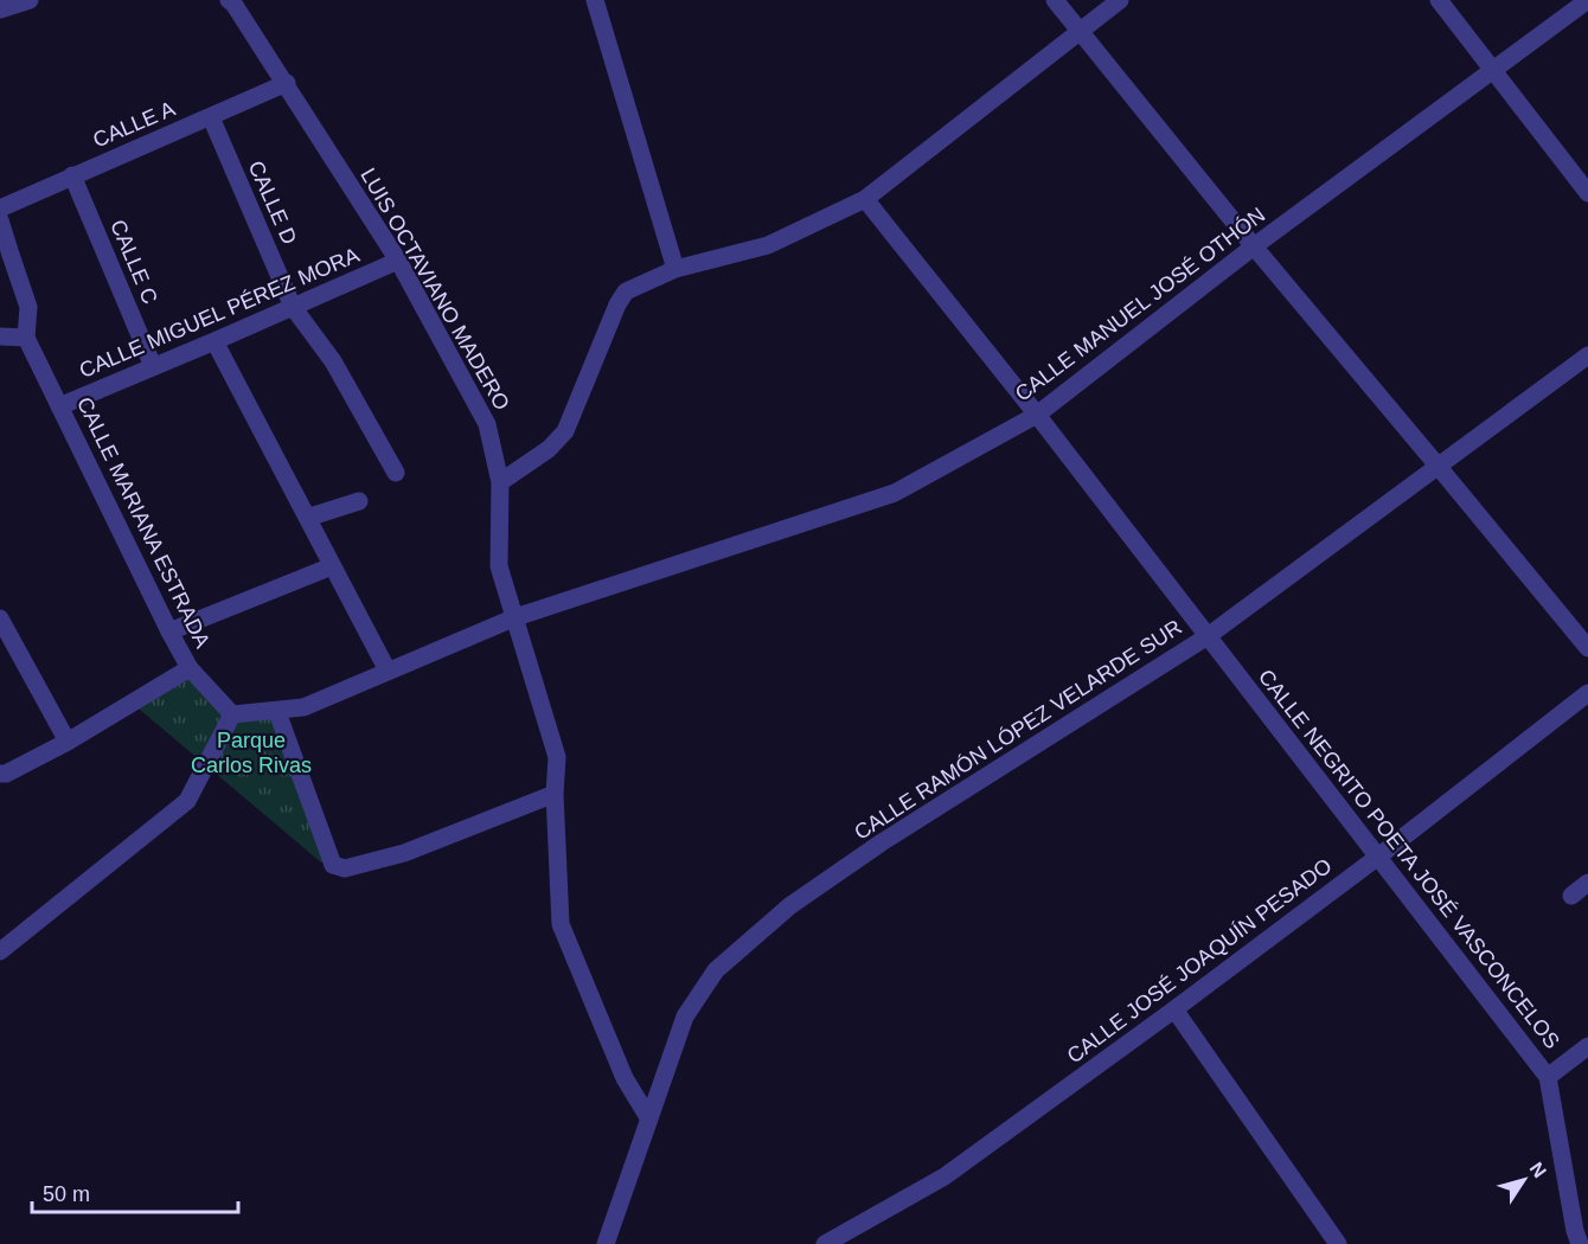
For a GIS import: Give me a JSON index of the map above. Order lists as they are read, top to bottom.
{
  "streets": {
    "street": [
      "CALLE A",
      "CALLE D",
      "CALLE C",
      "LUIS OCTAVIANO MADERO",
      "CALLE MANUEL JOSÉ OTHÓN",
      "CALLE MIGUEL PÉREZ MORA",
      "CALLE MARIANA ESTRADA",
      "CALLE RAMÓN LÓPEZ VELARDE SUR",
      "CALLE NEGRITO POETA JOSÉ VASCONCELOS",
      "CALLE JOSÉ JOAQUÍN PESADO"
    ]
  },
  "crossings": [
    ["CALLE A", "CALLE D"],
    ["CALLE A", "CALLE C"],
    ["CALLE A", "LUIS OCTAVIANO MADERO"],
    ["CALLE D", "CALLE MIGUEL PÉREZ MORA"],
    ["CALLE C", "CALLE MIGUEL PÉREZ MORA"],
    ["LUIS OCTAVIANO MADERO", "CALLE MANUEL JOSÉ OTHÓN"],
    ["LUIS OCTAVIANO MADERO", "CALLE MIGUEL PÉREZ MORA"],
    ["LUIS OCTAVIANO MADERO", "CALLE RAMÓN LÓPEZ VELARDE SUR"],
    ["CALLE MANUEL JOSÉ OTHÓN", "CALLE NEGRITO POETA JOSÉ VASCONCELOS"],
    ["CALLE MIGUEL PÉREZ MORA", "CALLE MARIANA ESTRADA"],
    ["CALLE RAMÓN LÓPEZ VELARDE SUR", "CALLE NEGRITO POETA JOSÉ VASCONCELOS"],
    ["CALLE NEGRITO POETA JOSÉ VASCONCELOS", "CALLE JOSÉ JOAQUÍN PESADO"]
  ],
  "parks": ["Parque Carlos Rivas"],
  "scale_bar": "50 m",
  "north": "top right"
}
